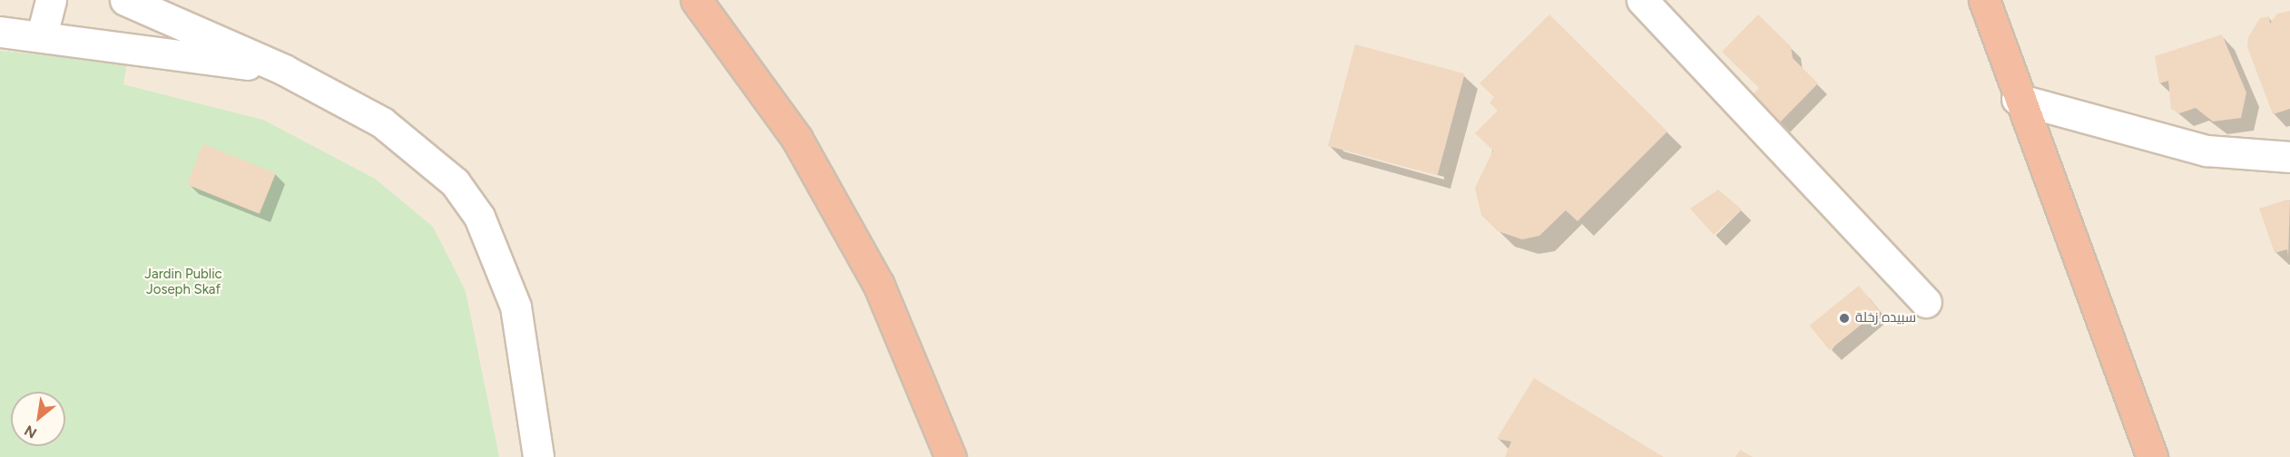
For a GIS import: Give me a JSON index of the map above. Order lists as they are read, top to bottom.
{
  "parks": ["Jardin Public Joseph Skaf"],
  "places": ["سبيده زخلة"],
  "north": "bottom left"
}
